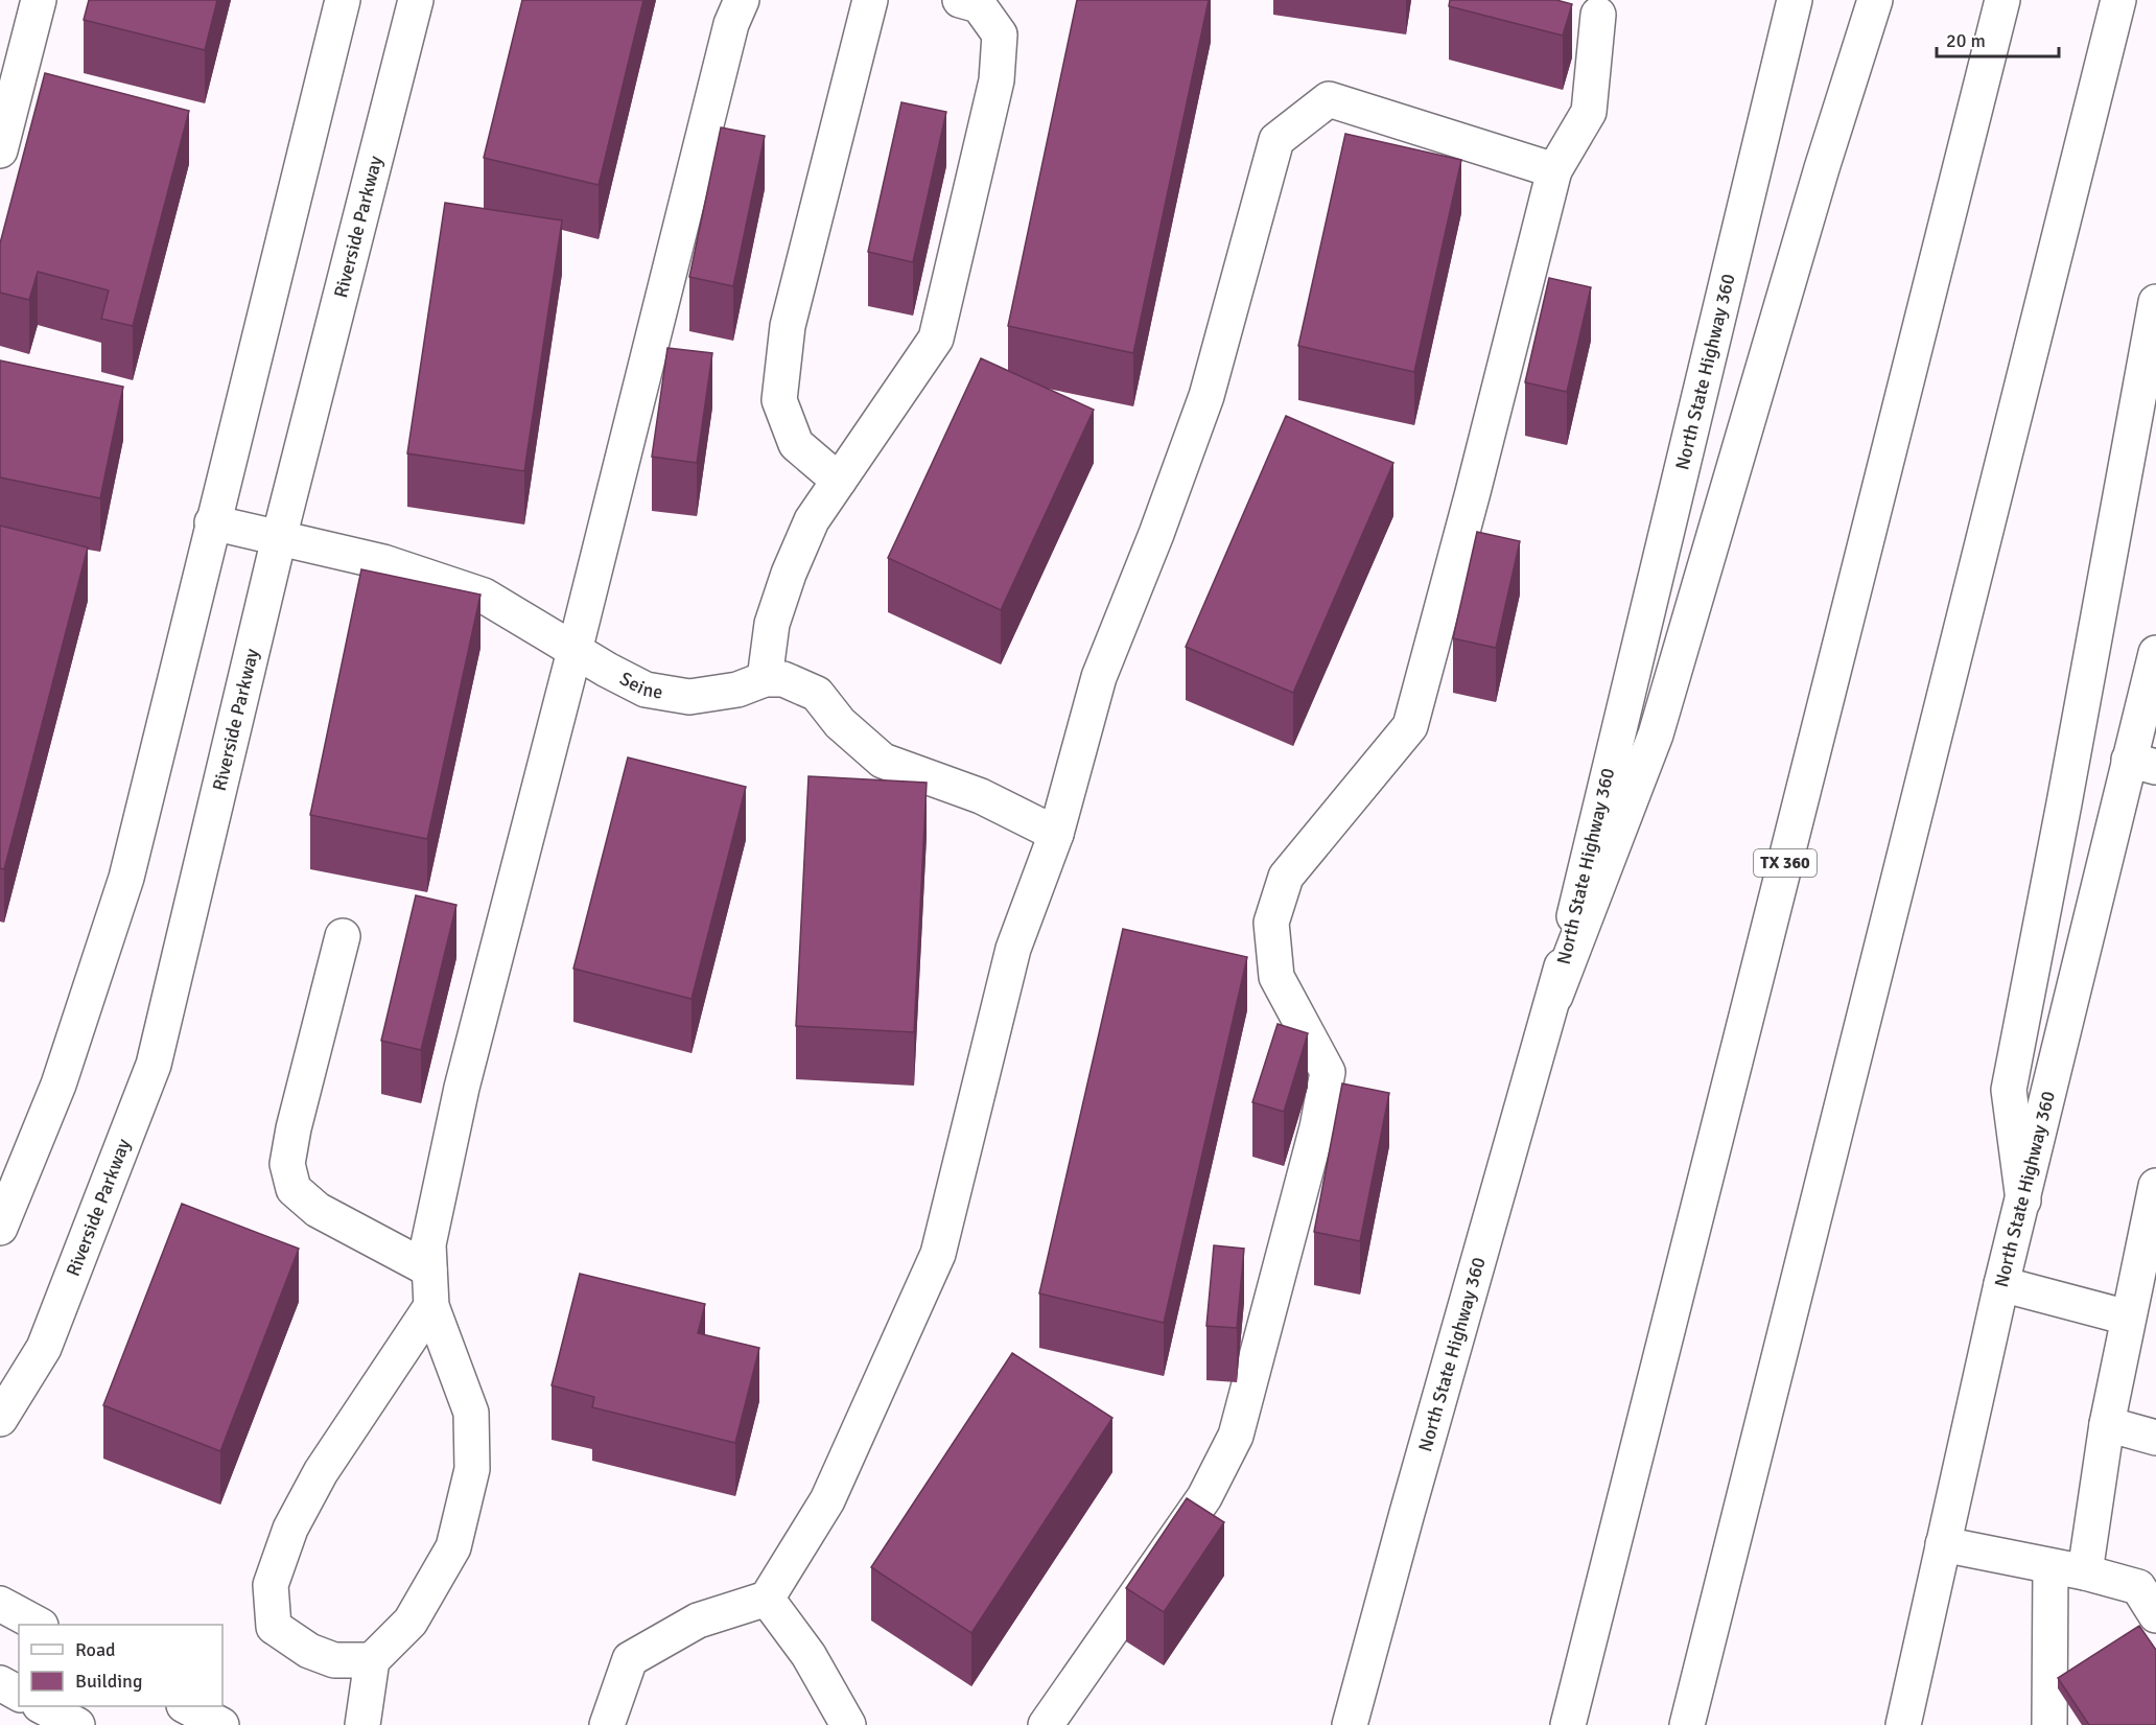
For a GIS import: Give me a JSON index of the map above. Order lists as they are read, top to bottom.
{
  "streets": {
    "main road": [
      "Riverside Parkway",
      "North State Highway 360",
      "Seine",
      "TX 360"
    ]
  },
  "crossings": [
    ["Riverside Parkway", "Seine"]
  ],
  "legend": ["Road", "Building"],
  "scale_bar": "20 m"
}
